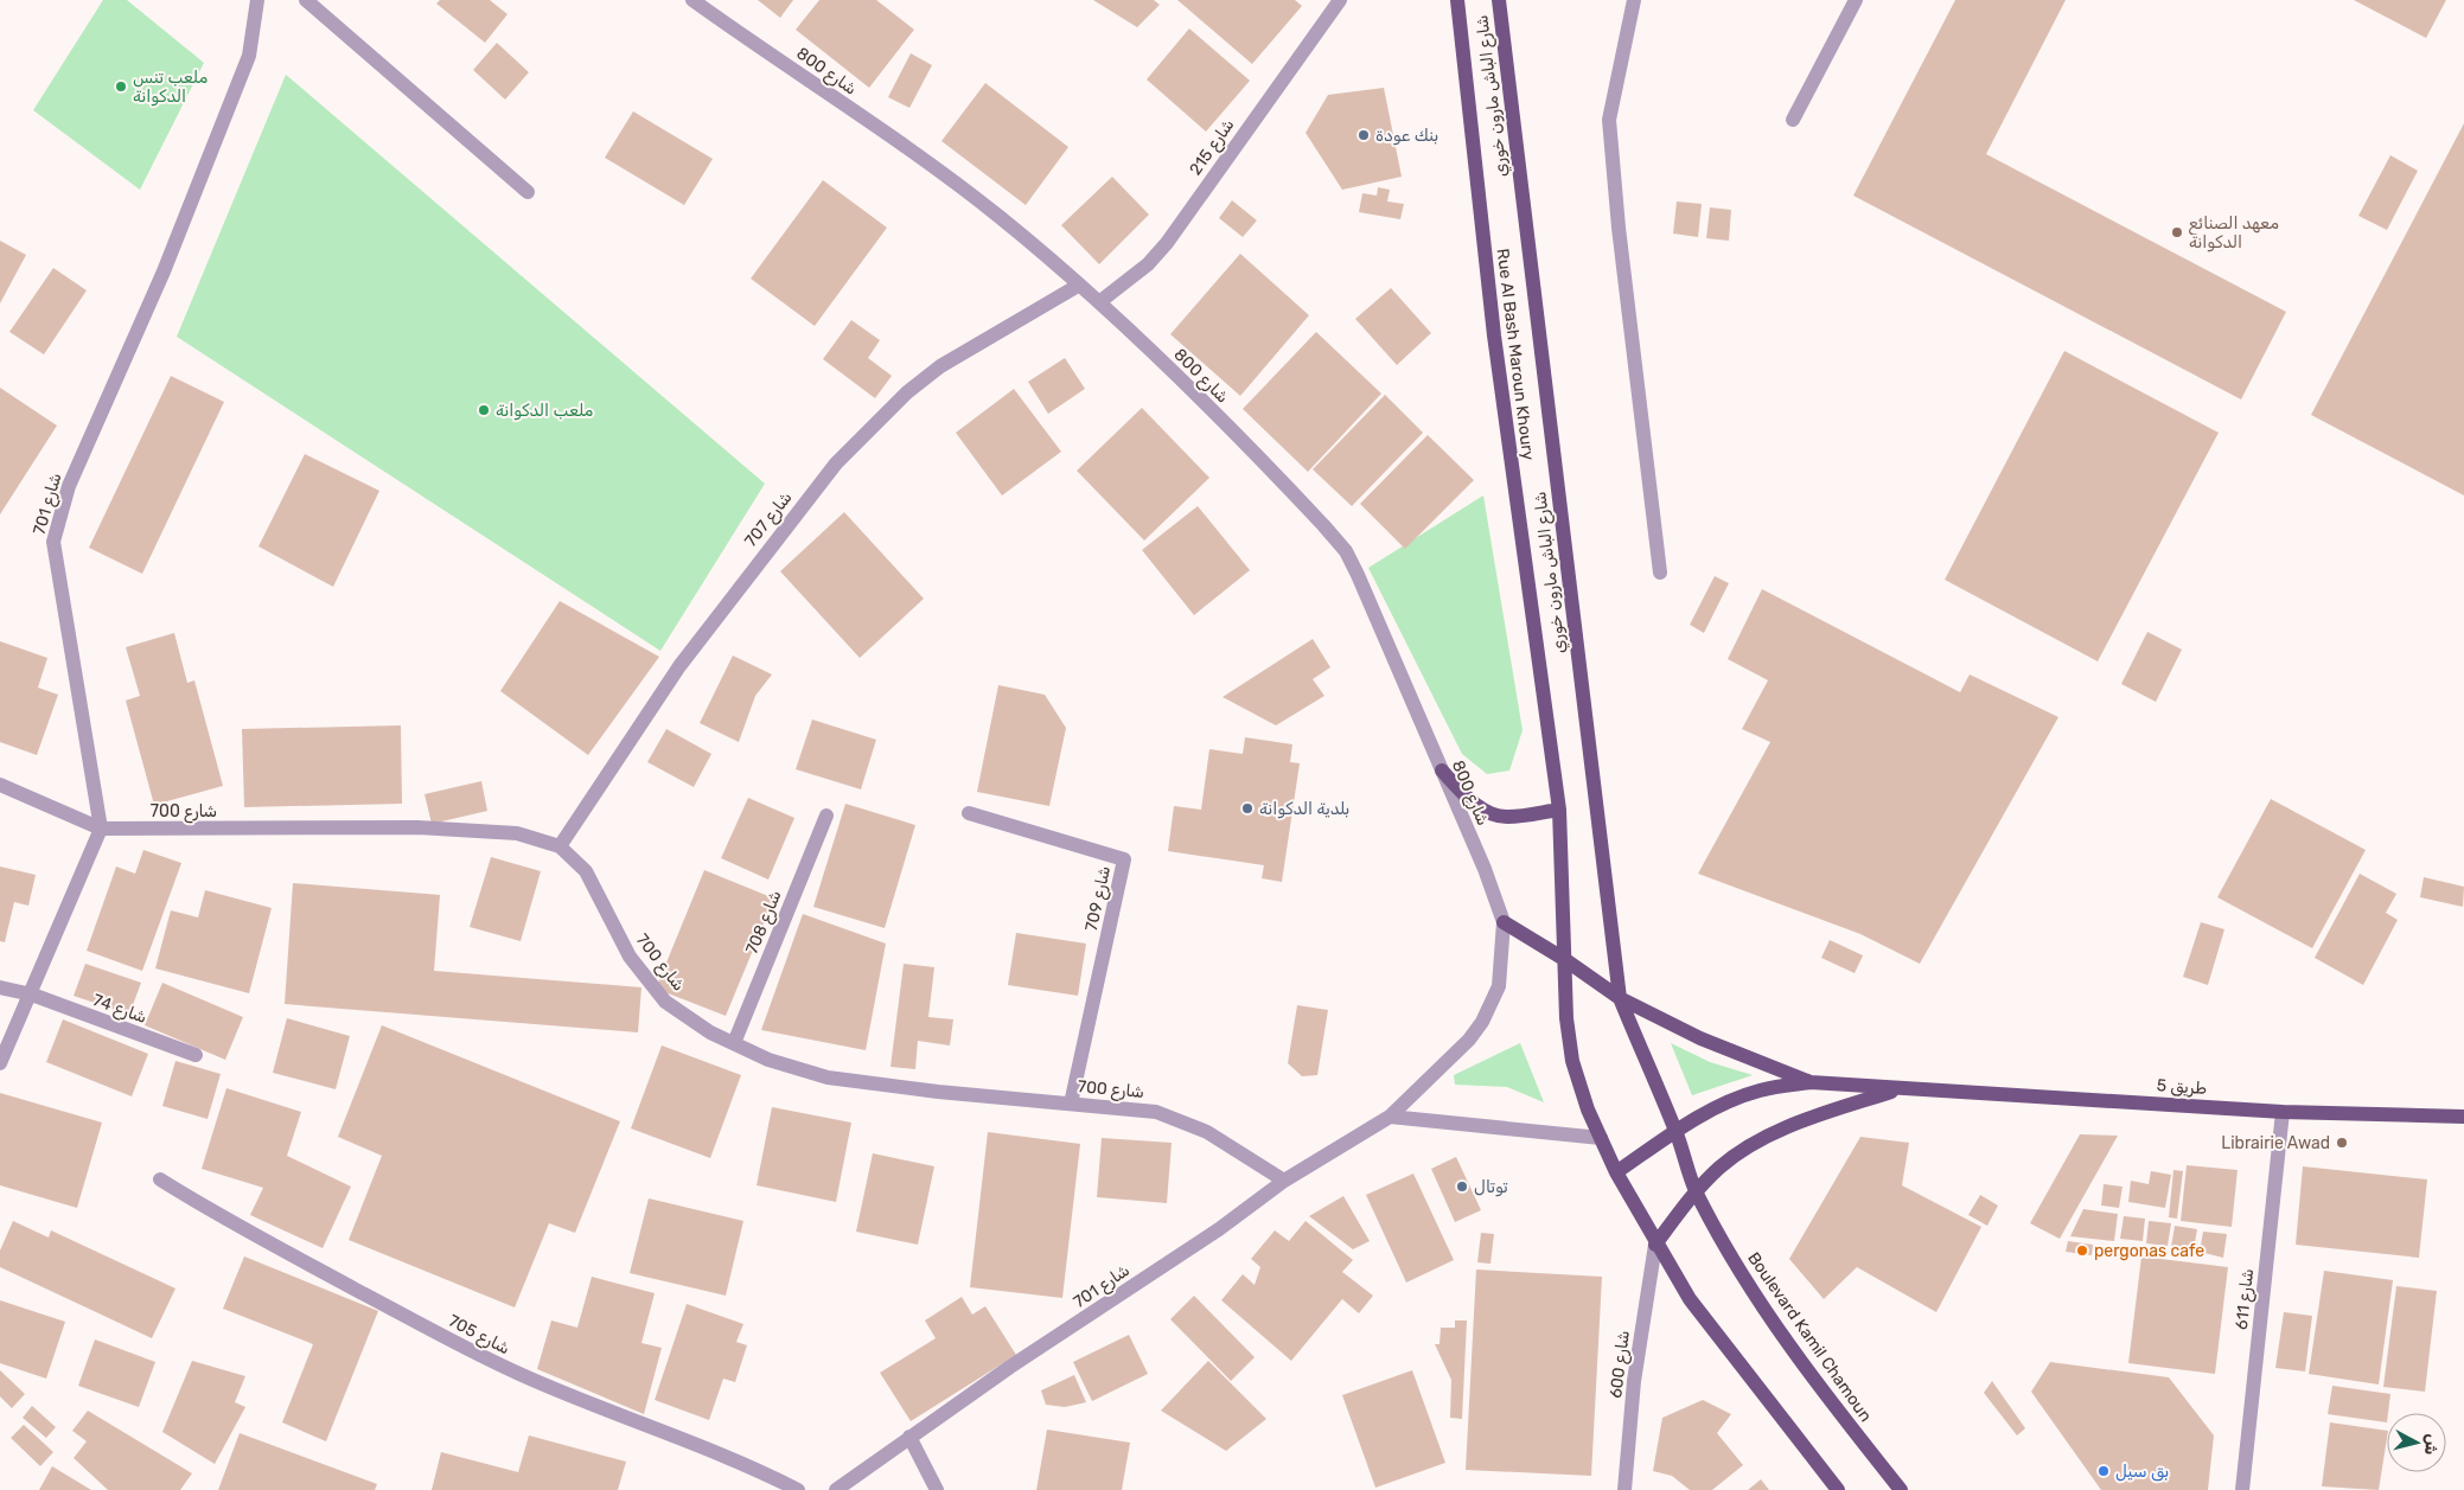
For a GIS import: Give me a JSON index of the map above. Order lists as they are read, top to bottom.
{
  "streets": {
    "main road": [
      "شارع الباش مارون خوري",
      "Rue Al Bash Maroun Khoury",
      "طريق 5",
      "Boulevard Kamil Chamoun"
    ],
    "street": [
      "800 شارع",
      "شارع 215",
      "شارع 701",
      "شارع 707",
      "شارع 700",
      "شارع 709",
      "شارع 708",
      "شارع 74",
      "شارع 611",
      "شارع 705",
      "شارع 600"
    ]
  },
  "crossings": [
    ["800 شارع", "شارع 215"],
    ["800 شارع", "شارع 701"],
    ["800 شارع", "شارع 707"],
    ["شارع الباش مارون خوري", "Boulevard Kamil Chamoun"],
    ["شارع 701", "شارع 700"],
    ["شارع 707", "شارع 700"],
    ["شارع 700", "شارع 709"],
    ["شارع 700", "شارع 708"],
    ["طريق 5", "شارع 611"]
  ],
  "places": [
    "ملعب تنس الدكوانة",
    "بنك عودة",
    "معهد الصنائع الدكوانة",
    "ملعب الدكوانة",
    "بلدية الدكوانة",
    "Librairie Awad",
    "توتال",
    "pergonas cafe",
    "بق سيل"
  ],
  "north": "right"
}
